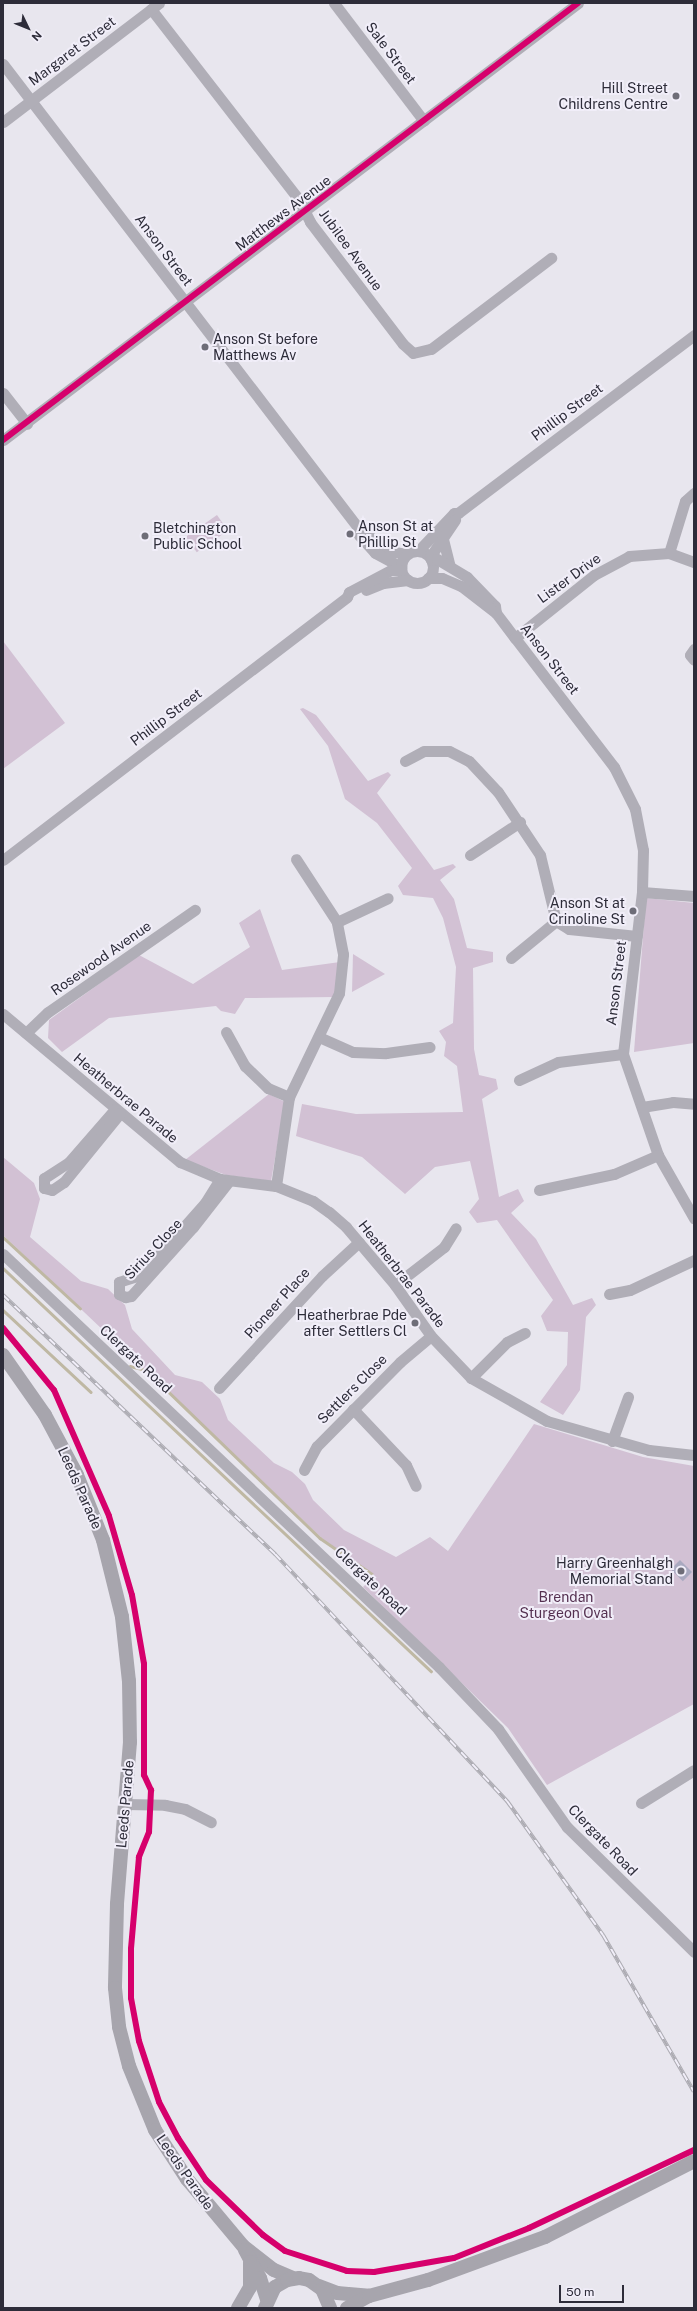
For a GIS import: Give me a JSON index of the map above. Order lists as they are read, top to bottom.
{
  "streets": {
    "main road": ["Leeds Parade"],
    "street": [
      "Margaret Street",
      "Sale Street",
      "Matthews Avenue",
      "Anson Street",
      "Jubilee Avenue",
      "Phillip Street",
      "Lister Drive",
      "Rosewood Avenue",
      "Heatherbrae Parade",
      "Sirius Close",
      "Pioneer Place",
      "Clergate Road",
      "Settlers Close"
    ]
  },
  "crossings": [
    ["Margaret Street", "Anson Street"],
    ["Margaret Street", "Jubilee Avenue"],
    ["Sale Street", "Matthews Avenue"],
    ["Matthews Avenue", "Anson Street"],
    ["Matthews Avenue", "Jubilee Avenue"],
    ["Anson Street", "Phillip Street"],
    ["Anson Street", "Lister Drive"],
    ["Rosewood Avenue", "Heatherbrae Parade"],
    ["Heatherbrae Parade", "Sirius Close"],
    ["Heatherbrae Parade", "Pioneer Place"],
    ["Heatherbrae Parade", "Settlers Close"]
  ],
  "parks": ["Brendan Sturgeon Oval"],
  "places": [
    "Hill Street Childrens Centre",
    "Anson St before Matthews Av",
    "Anson St at Phillip St",
    "Bletchington Public School",
    "Anson St at Crinoline St",
    "Heatherbrae Pde after Settlers Cl",
    "Harry Greenhalgh Memorial Stand"
  ],
  "scale_bar": "50 m",
  "north": "bottom right"
}
